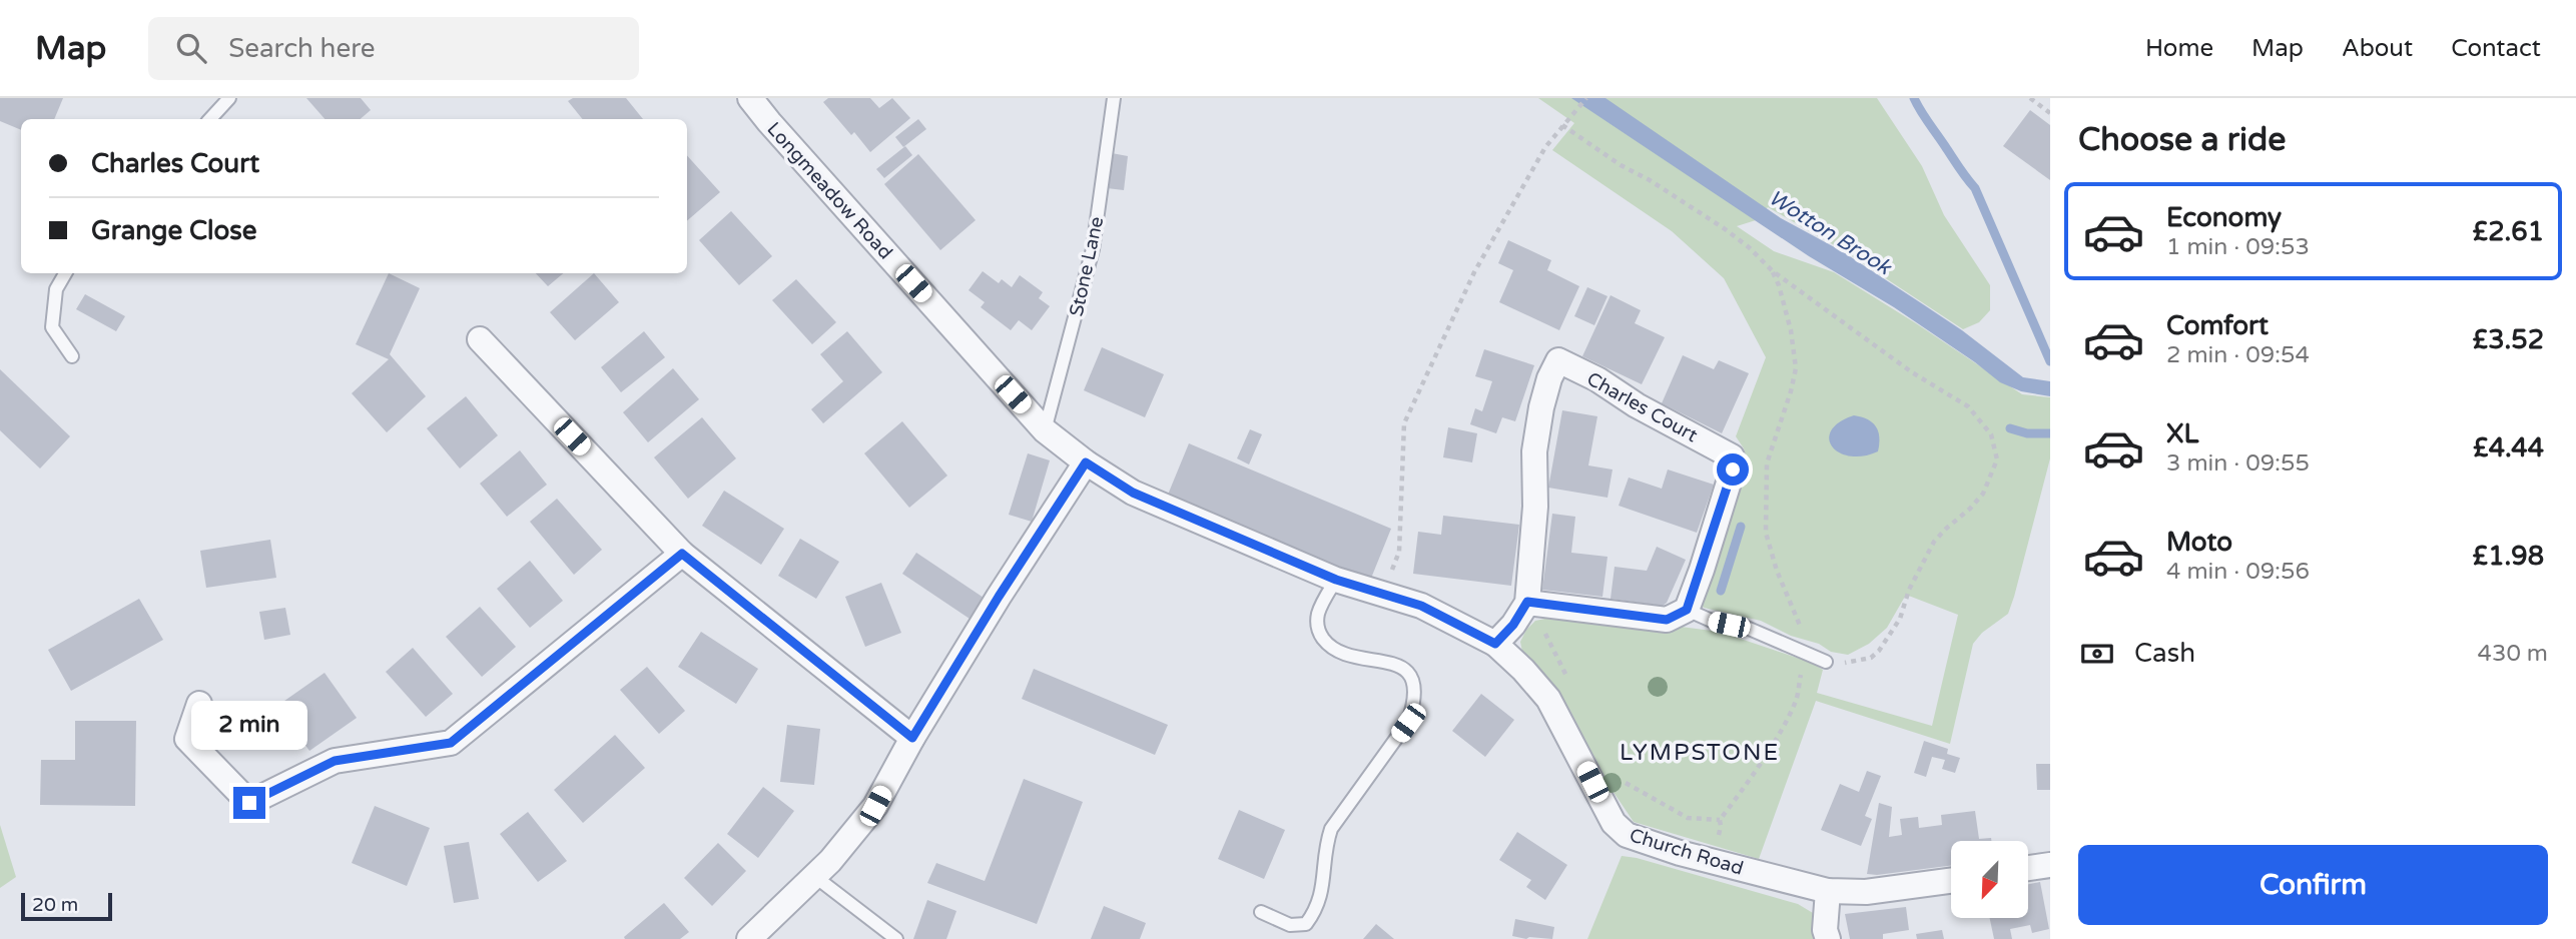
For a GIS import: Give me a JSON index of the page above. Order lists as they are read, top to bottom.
{
  "streets": {
    "street": ["Longmeadow Road", "Charles Court", "Church Road"],
    "lane": ["Stone Lane"]
  },
  "crossings": [
    ["Longmeadow Road", "Stone Lane"],
    ["Longmeadow Road", "Church Road"]
  ],
  "districts": ["LYMPSTONE"],
  "water": ["Wotton Brook"],
  "scale_bar": "20 m",
  "north": "bottom left",
  "page": {
    "header": "Map",
    "search": "Search here",
    "nav": [
      "Home",
      "Map",
      "About",
      "Contact"
    ],
    "heading": "Choose a ride",
    "banner": ["Charles Court", "Grange Close"],
    "list": [
      {
        "name": "Economy",
        "note": "1 min · 09:53",
        "value": "£2.61"
      },
      {
        "name": "Comfort",
        "note": "2 min · 09:54",
        "value": "£3.52"
      },
      {
        "name": "XL",
        "note": "3 min · 09:55",
        "value": "£4.44"
      },
      {
        "name": "Moto",
        "note": "4 min · 09:56",
        "value": "£1.98"
      }
    ],
    "pay": ["Cash", "430 m"],
    "bubble": "2 min",
    "buttons": "Confirm",
    "scale": "20 m"
  }
}
